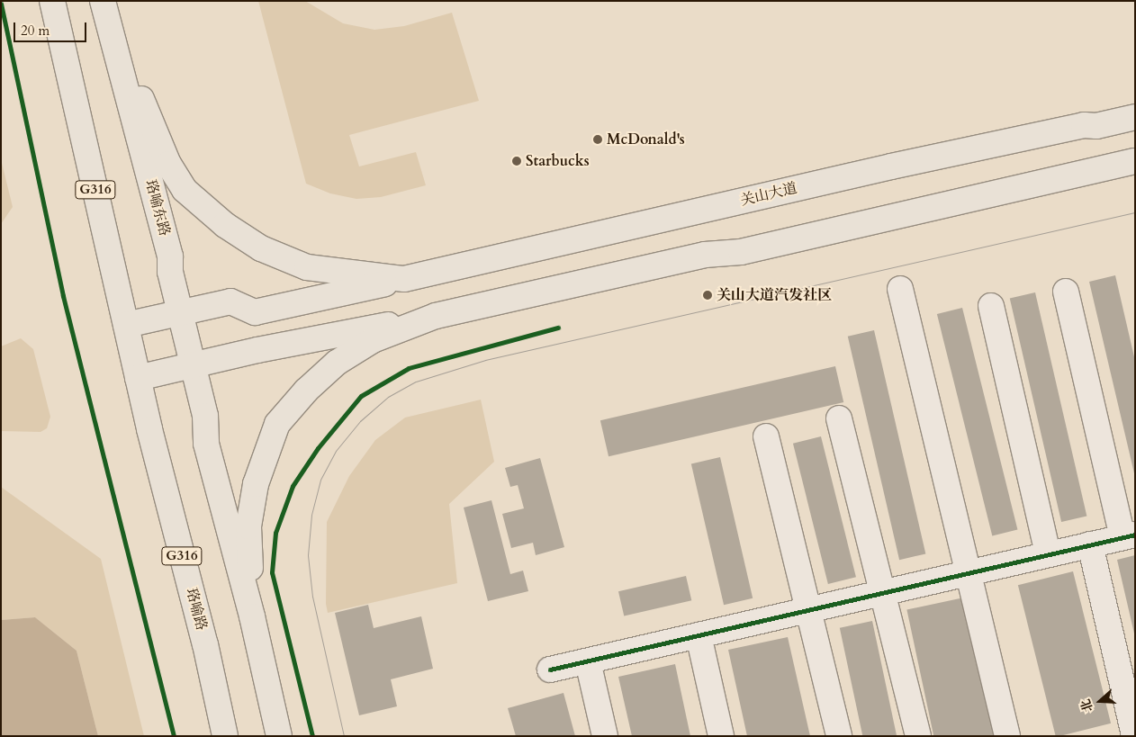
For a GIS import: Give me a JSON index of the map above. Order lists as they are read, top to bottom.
{
  "streets": {
    "main road": [
      "G316",
      "关山大道",
      "珞喻东路",
      "珞喻路"
    ]
  },
  "crossings": [
    ["G316", "关山大道"],
    ["G316", "珞喻路"],
    ["关山大道", "珞喻东路"]
  ],
  "places": ["McDonald's", "Starbucks", "关山大道汽发社区"],
  "scale_bar": "20 m",
  "north": "left"
}
